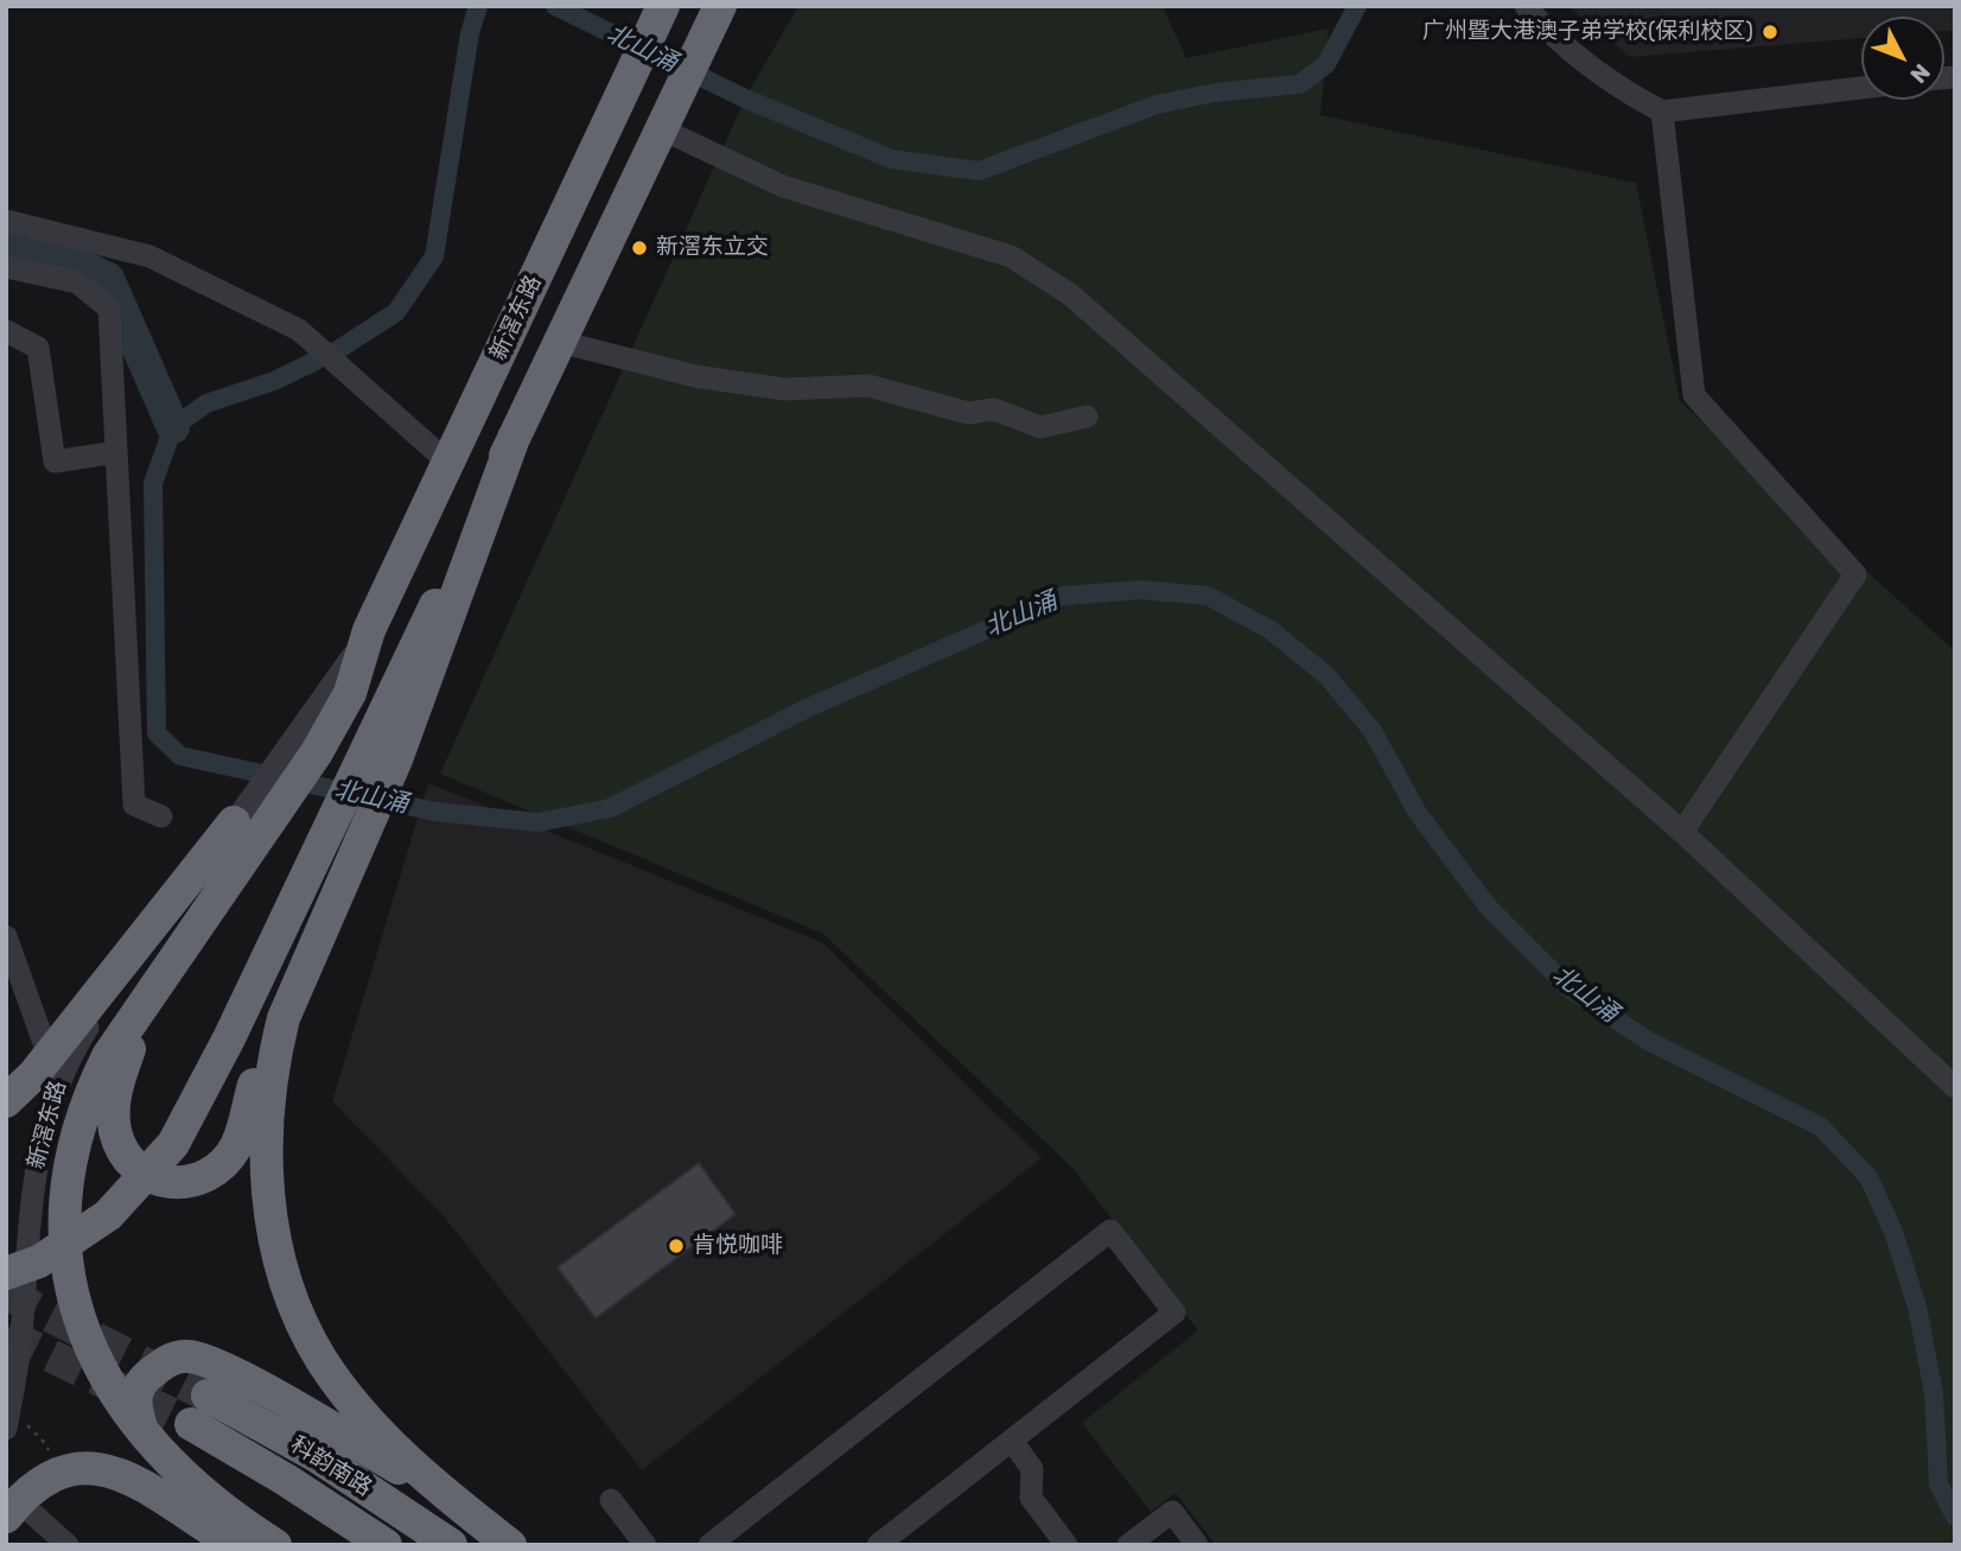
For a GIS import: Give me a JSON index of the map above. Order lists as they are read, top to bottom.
{
  "streets": {
    "highway": ["新滘东路", "科韵南路"]
  },
  "water": ["北山涌"],
  "places": ["广州暨大港澳子弟学校(保利校区)", "新滘东立交", "肯悦咖啡"],
  "north": "bottom right"
}
